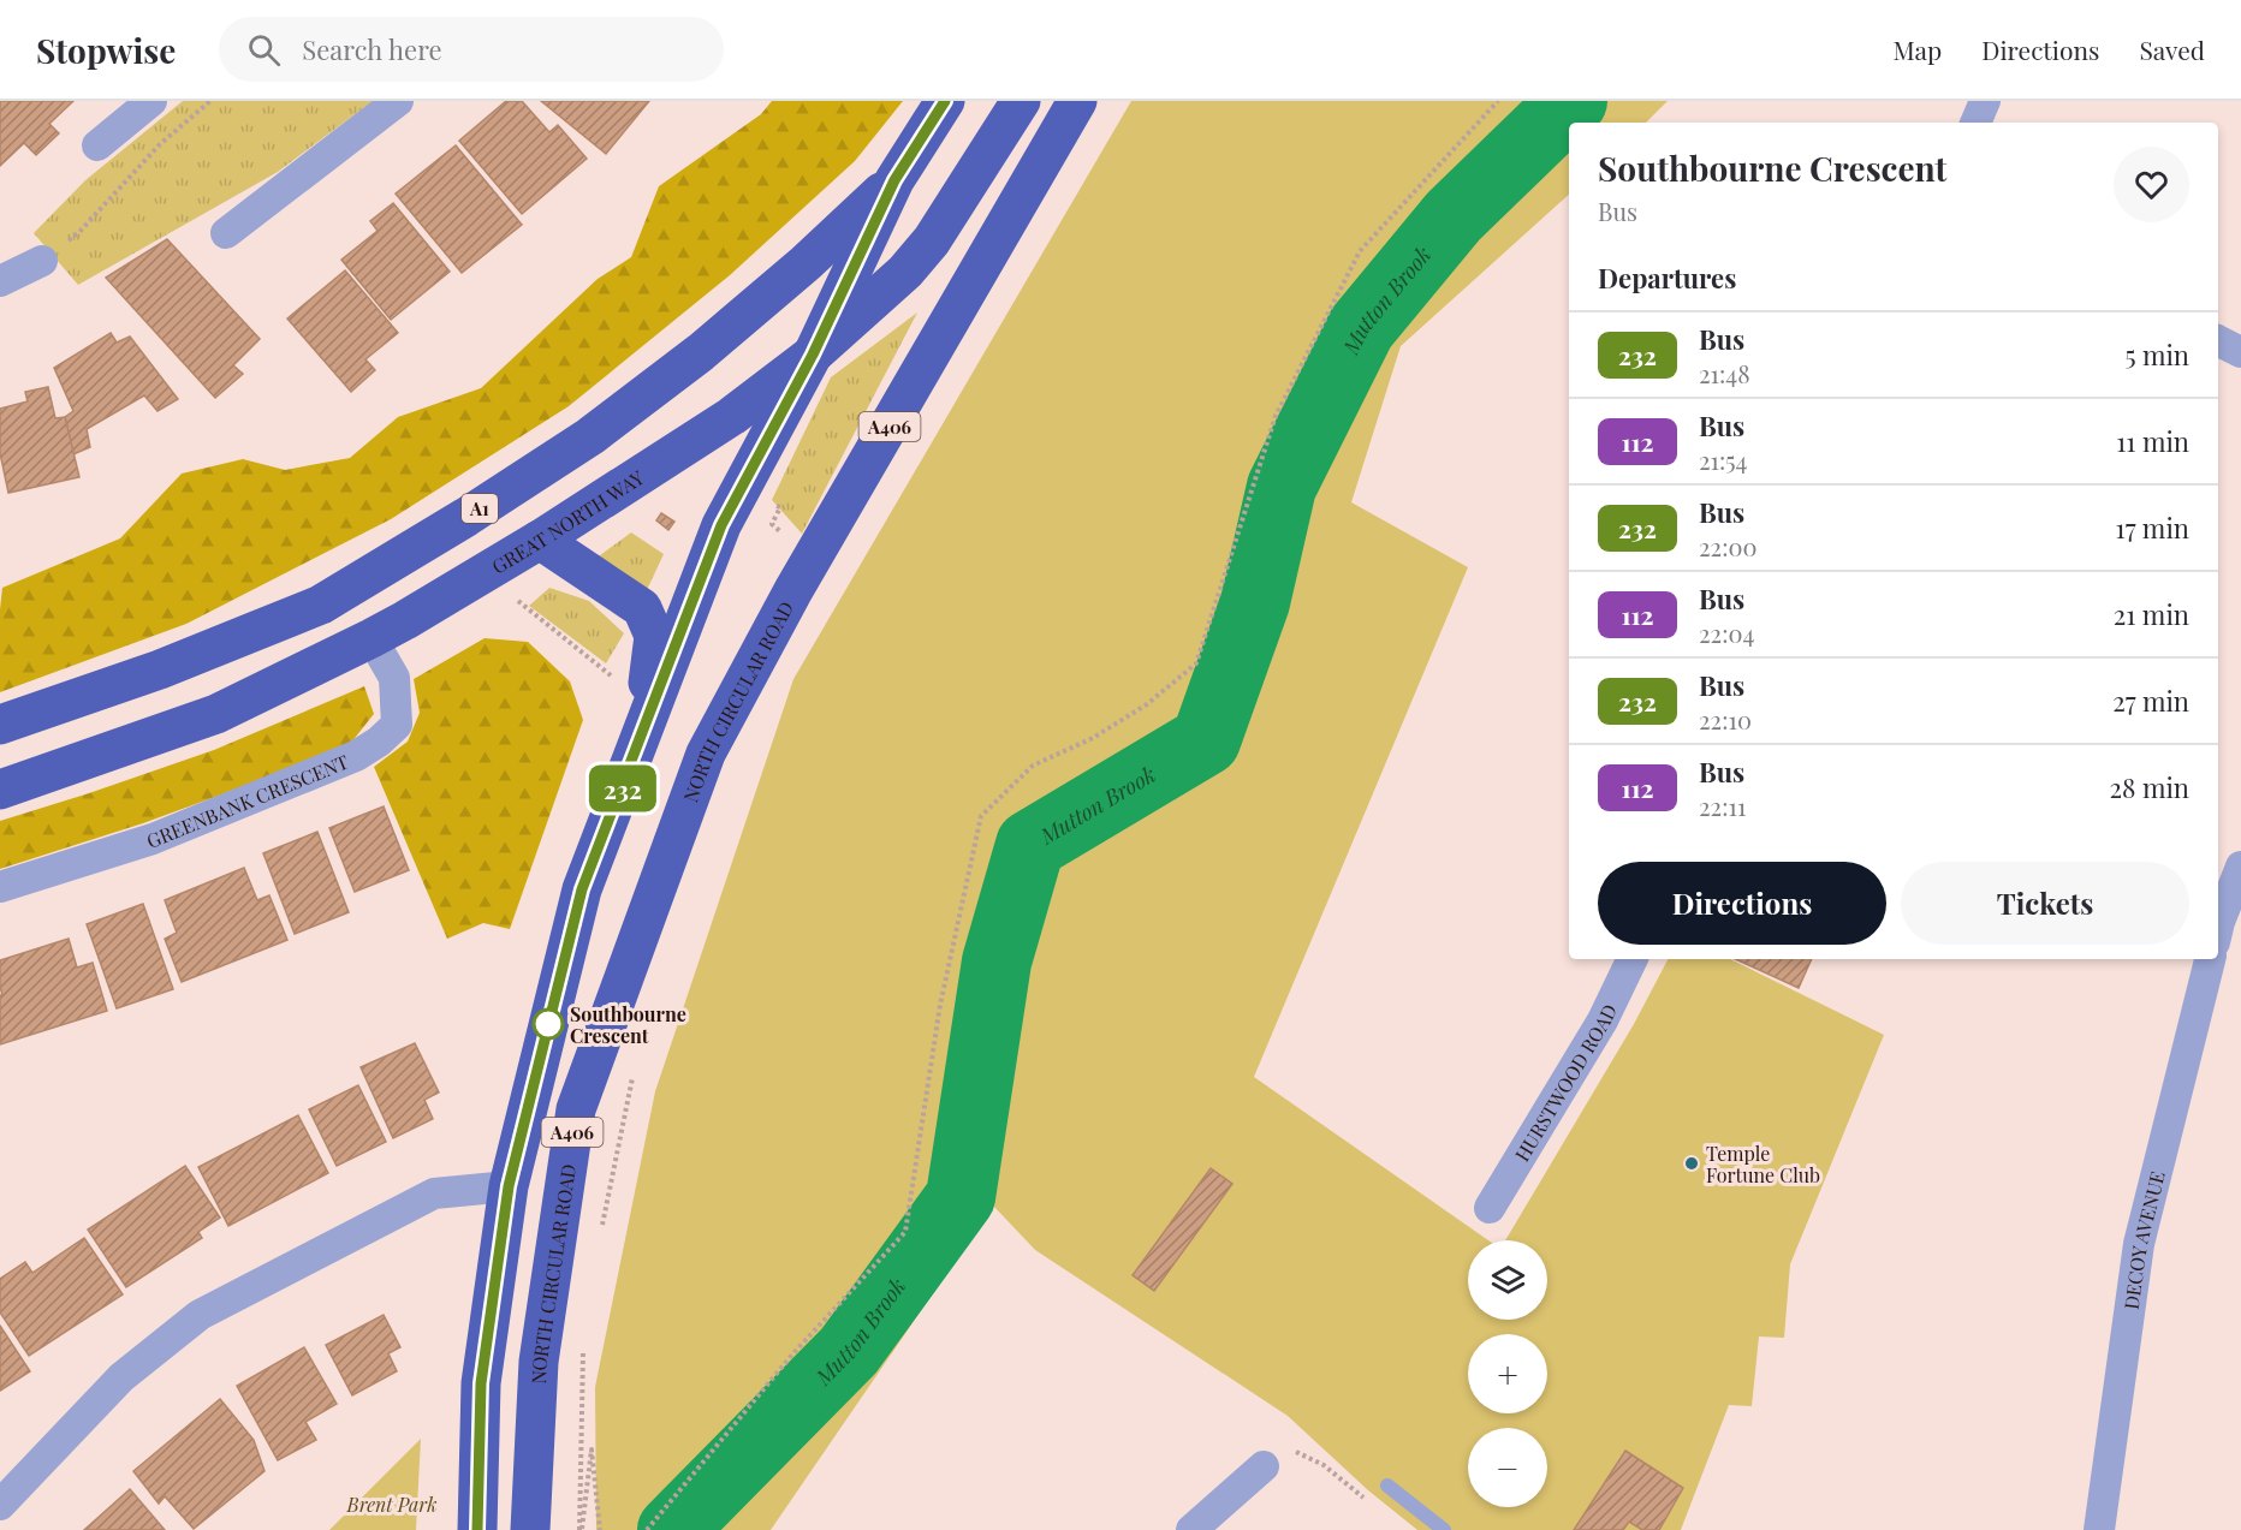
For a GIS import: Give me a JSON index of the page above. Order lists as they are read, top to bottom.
{
  "streets": {
    "highway": [
      "A406",
      "A1",
      "GREAT NORTH WAY",
      "NORTH CIRCULAR ROAD"
    ],
    "street": ["GREENBANK CRESCENT", "HURSTWOOD ROAD", "DECOY AVENUE"]
  },
  "crossings": [
    ["A406", "A1"],
    ["A406", "GREAT NORTH WAY"],
    ["GREAT NORTH WAY", "GREENBANK CRESCENT"]
  ],
  "water": ["Mutton Brook"],
  "parks": ["Brent Park"],
  "places": ["Southbourne Crescent", "Temple Fortune Club"],
  "lines": ["bus line 232"],
  "page": {
    "header": "Stopwise",
    "search": "Search here",
    "nav": ["Map", "Directions", "Saved"],
    "on_map": "232",
    "heading": [
      ["Southbourne Crescent", "Bus"],
      "Departures"
    ],
    "list": [
      {
        "mark": "232",
        "name": "Bus",
        "note": "21:48",
        "value": "5 min"
      },
      {
        "mark": "112",
        "name": "Bus",
        "note": "21:54",
        "value": "11 min"
      },
      {
        "mark": "232",
        "name": "Bus",
        "note": "22:00",
        "value": "17 min"
      },
      {
        "mark": "112",
        "name": "Bus",
        "note": "22:04",
        "value": "21 min"
      },
      {
        "mark": "232",
        "name": "Bus",
        "note": "22:10",
        "value": "27 min"
      },
      {
        "mark": "112",
        "name": "Bus",
        "note": "22:11",
        "value": "28 min"
      }
    ],
    "buttons": ["Directions", "Tickets"],
    "map_buttons": ["+", "−"]
  }
}
